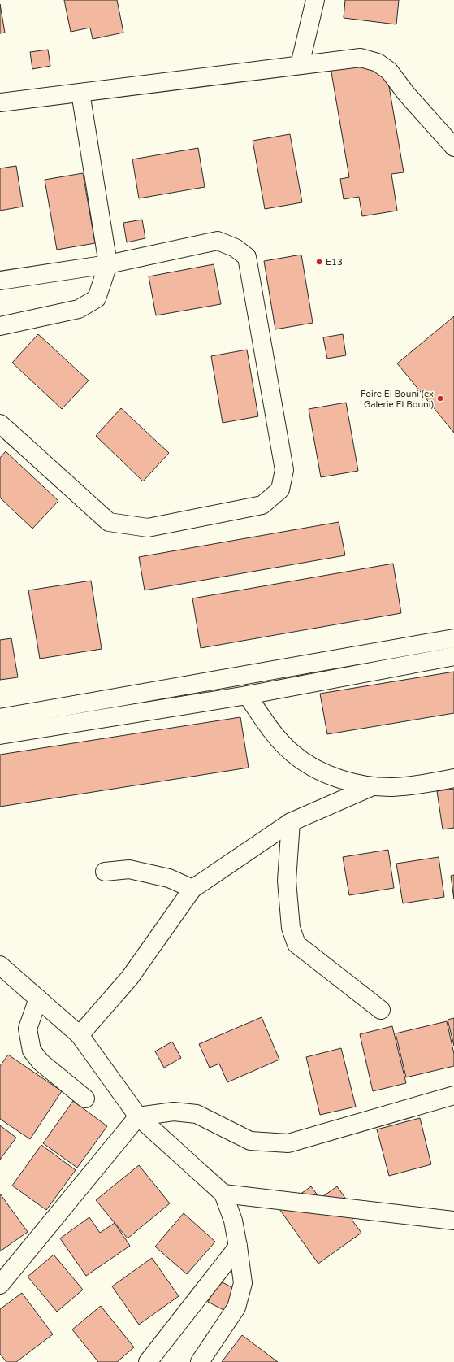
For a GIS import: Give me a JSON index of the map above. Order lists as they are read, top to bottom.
{
  "places": ["E13", "Foire El Bouni (ex Galerie El Bouni)"]
}
